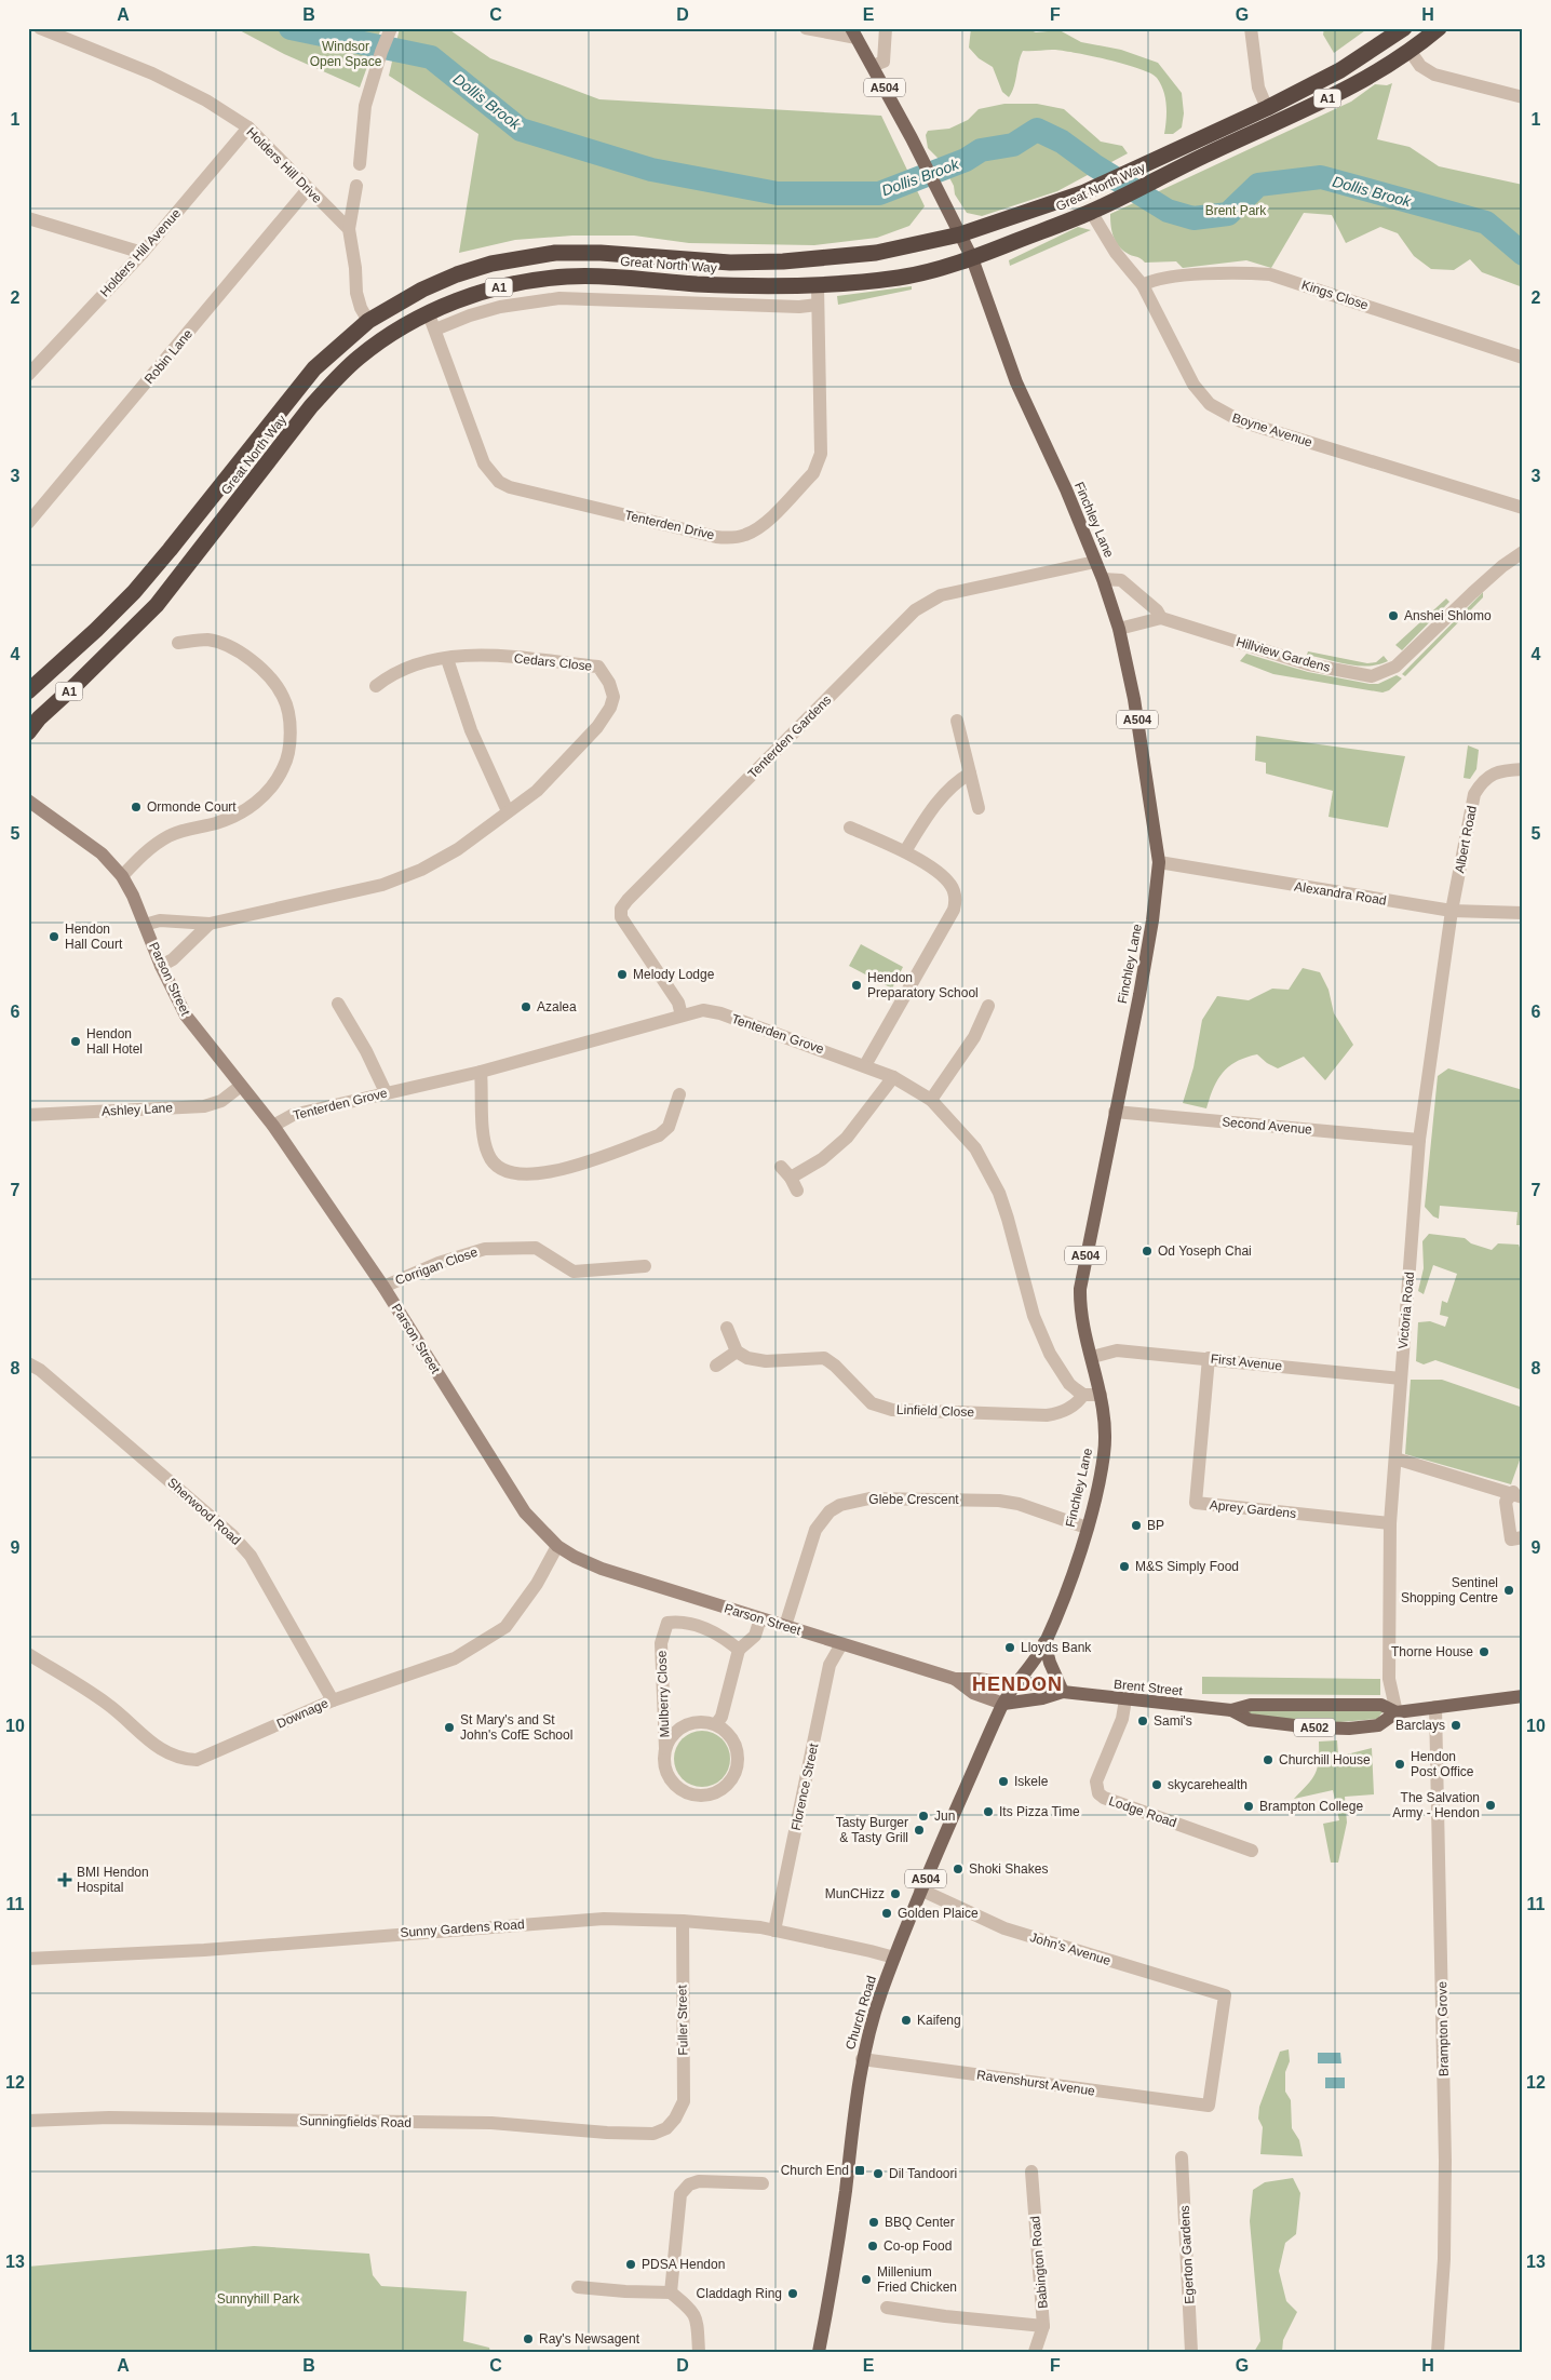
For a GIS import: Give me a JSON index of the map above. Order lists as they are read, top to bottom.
{
  "streets": {
    "highway": ["A1", "Great North Way"],
    "main road": [
      "A504",
      "Finchley Lane",
      "Parson Street",
      "Brent Street",
      "A502",
      "Church Road"
    ],
    "street": [
      "Holders Hill Drive",
      "Holders Hill Avenue",
      "Kings Close",
      "Robin Lane",
      "Boyne Avenue",
      "Tenterden Drive",
      "Hillview Gardens",
      "Cedars Close",
      "Tenterden Gardens",
      "Albert Road",
      "Alexandra Road",
      "Tenterden Grove",
      "Ashley Lane",
      "Second Avenue",
      "Corrigan Close",
      "Victoria Road",
      "First Avenue",
      "Linfield Close",
      "Glebe Crescent",
      "Aprey Gardens",
      "Sherwood Road",
      "Mulberry Close",
      "Downage",
      "Florence Street",
      "Lodge Road",
      "Sunny Gardens Road",
      "John's Avenue",
      "Fuller Street",
      "Brampton Grove",
      "Ravenshurst Avenue",
      "Sunningfields Road",
      "Egerton Gardens",
      "Babington Road"
    ]
  },
  "crossings": [
    ["A504", "Great North Way"],
    ["A504", "Finchley Lane"],
    ["Holders Hill Drive", "Holders Hill Avenue"],
    ["Holders Hill Drive", "Robin Lane"],
    ["Great North Way", "Boyne Avenue"],
    ["Great North Way", "Finchley Lane"],
    ["Great North Way", "Tenterden Drive"],
    ["Kings Close", "Boyne Avenue"],
    ["Finchley Lane", "Hillview Gardens"],
    ["Finchley Lane", "Tenterden Gardens"],
    ["Finchley Lane", "Alexandra Road"],
    ["Finchley Lane", "Parson Street"],
    ["Finchley Lane", "Second Avenue"],
    ["Finchley Lane", "First Avenue"],
    ["Finchley Lane", "Glebe Crescent"],
    ["Finchley Lane", "Brent Street"],
    ["Finchley Lane", "Church Road"],
    ["Cedars Close", "Parson Street"],
    ["Tenterden Gardens", "Tenterden Grove"],
    ["Albert Road", "Alexandra Road"],
    ["Albert Road", "Victoria Road"],
    ["Alexandra Road", "Victoria Road"],
    ["Parson Street", "Tenterden Grove"],
    ["Parson Street", "Ashley Lane"],
    ["Parson Street", "Corrigan Close"],
    ["Parson Street", "Glebe Crescent"],
    ["Parson Street", "Brent Street"],
    ["Parson Street", "Downage"],
    ["Parson Street", "Florence Street"],
    ["Parson Street", "Church Road"],
    ["Tenterden Grove", "Linfield Close"],
    ["Second Avenue", "Victoria Road"],
    ["Victoria Road", "First Avenue"],
    ["Victoria Road", "Aprey Gardens"],
    ["Victoria Road", "Brent Street"],
    ["First Avenue", "Aprey Gardens"],
    ["Sherwood Road", "Downage"],
    ["Brent Street", "Lodge Road"],
    ["Brent Street", "Church Road"],
    ["Brent Street", "Brampton Grove"],
    ["Florence Street", "Sunny Gardens Road"],
    ["Sunny Gardens Road", "Church Road"],
    ["Sunny Gardens Road", "Fuller Street"],
    ["John's Avenue", "Church Road"],
    ["John's Avenue", "Ravenshurst Avenue"],
    ["Church Road", "Ravenshurst Avenue"],
    ["Fuller Street", "Sunningfields Road"]
  ],
  "districts": ["HENDON"],
  "water": ["Dollis Brook"],
  "parks": ["Windsor Open Space", "Brent Park", "Sunnyhill Park"],
  "places": {
    "other": [
      "Anshei Shlomo",
      "Ormonde Court",
      "Hendon Hall Court",
      "Melody Lodge",
      "Hendon Preparatory School",
      "Azalea",
      "Hendon Hall Hotel",
      "Od Yoseph Chai",
      "BP",
      "M&S Simply Food",
      "Sentinel Shopping Centre",
      "Lloyds Bank",
      "Thorne House",
      "Sami's",
      "Barclays",
      "St Mary's and St John's CofE School",
      "Churchill House",
      "Hendon Post Office",
      "Iskele",
      "skycarehealth",
      "The Salvation Army - Hendon",
      "Brampton College",
      "Its Pizza Time",
      "Jun",
      "Tasty Burger & Tasty Grill",
      "Shoki Shakes",
      "MunCHizz",
      "Golden Plaice",
      "Kaifeng",
      "Dil Tandoori",
      "BBQ Center",
      "Co-op Food",
      "PDSA Hendon",
      "Millenium Fried Chicken",
      "Claddagh Ring",
      "Ray's Newsagent"
    ],
    "health": ["BMI Hendon Hospital"],
    "transit": ["Church End"]
  },
  "grid": {
    "columns": [
      "A",
      "B",
      "C",
      "D",
      "E",
      "F",
      "G",
      "H"
    ],
    "rows": [
      "1",
      "2",
      "3",
      "4",
      "5",
      "6",
      "7",
      "8",
      "9",
      "10",
      "11",
      "12",
      "13"
    ]
  }
}
